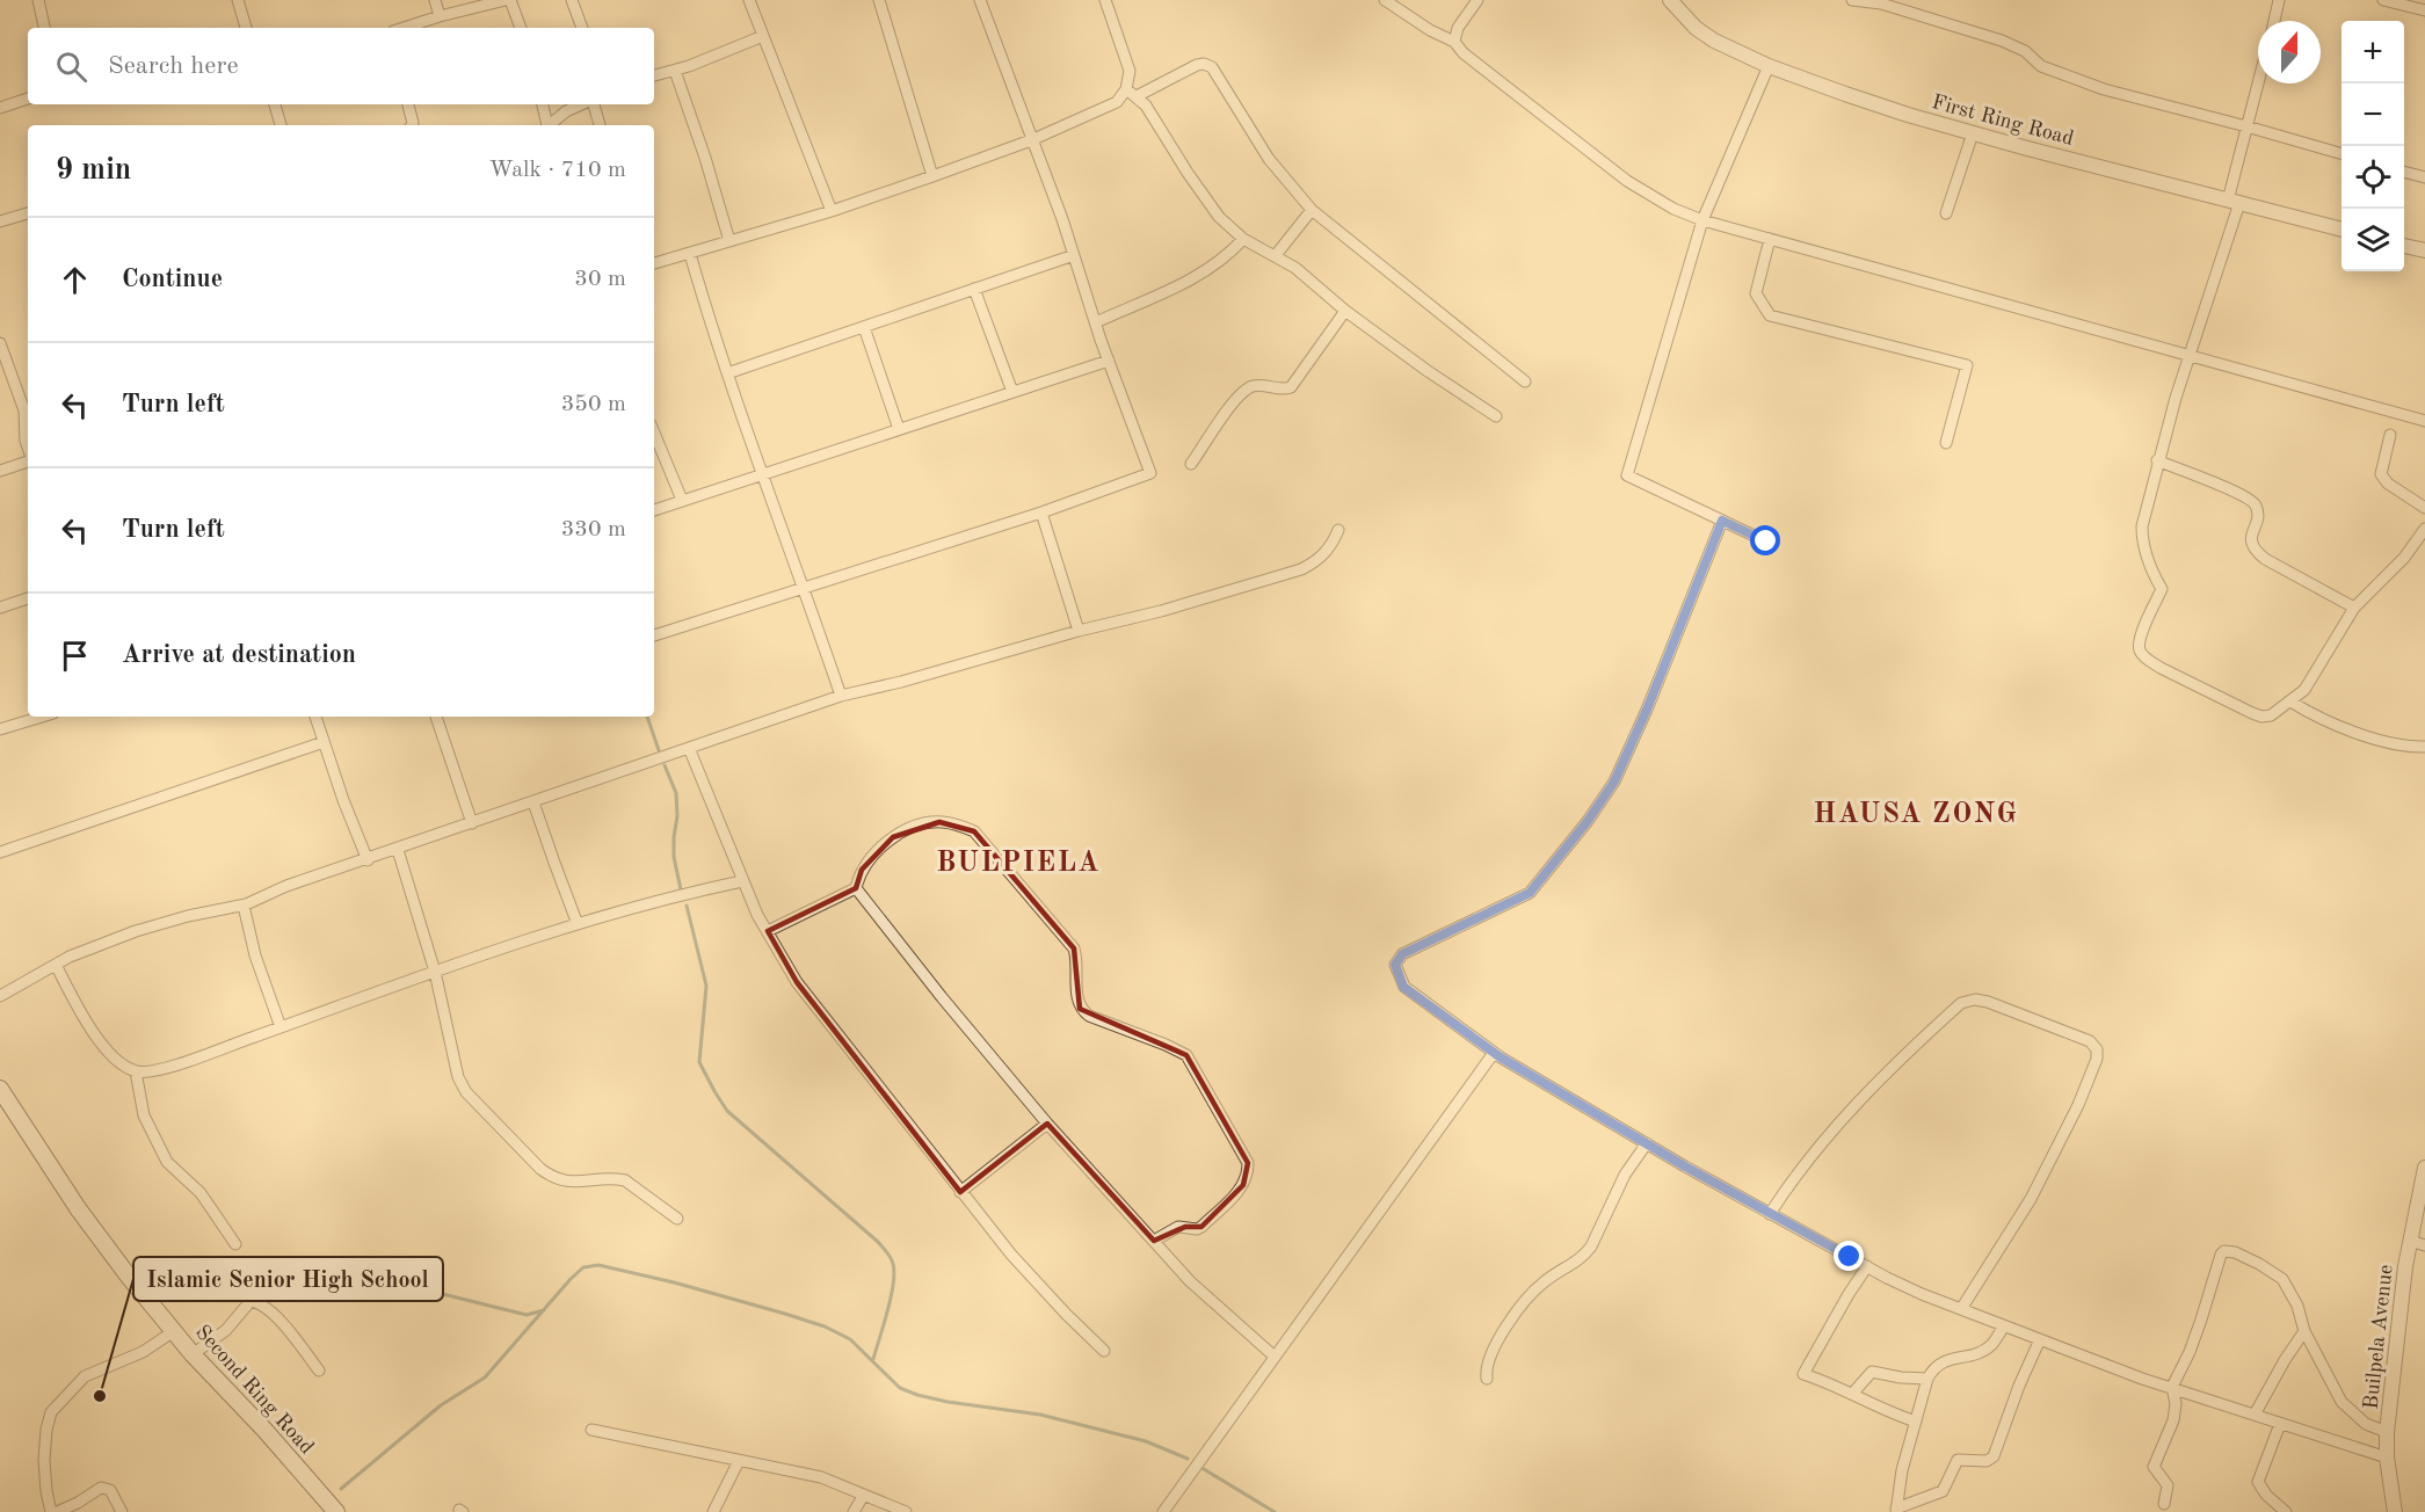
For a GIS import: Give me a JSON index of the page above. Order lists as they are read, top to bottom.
{
  "streets": {
    "main road": ["Second Ring Road"],
    "street": ["First Ring Road", "Builpela Avenue"]
  },
  "districts": ["HAUSA ZONG", "BULPIELA"],
  "places": ["Islamic Senior High School"],
  "north": "top",
  "page": {
    "map_buttons": ["+", "−"],
    "search": "Search here",
    "heading": ["9 min", "Walk · 710 m"],
    "list": [
      ["Continue", "30 m"],
      ["Turn left", "350 m"],
      ["Turn left", "330 m"],
      "Arrive at destination"
    ]
  }
}
